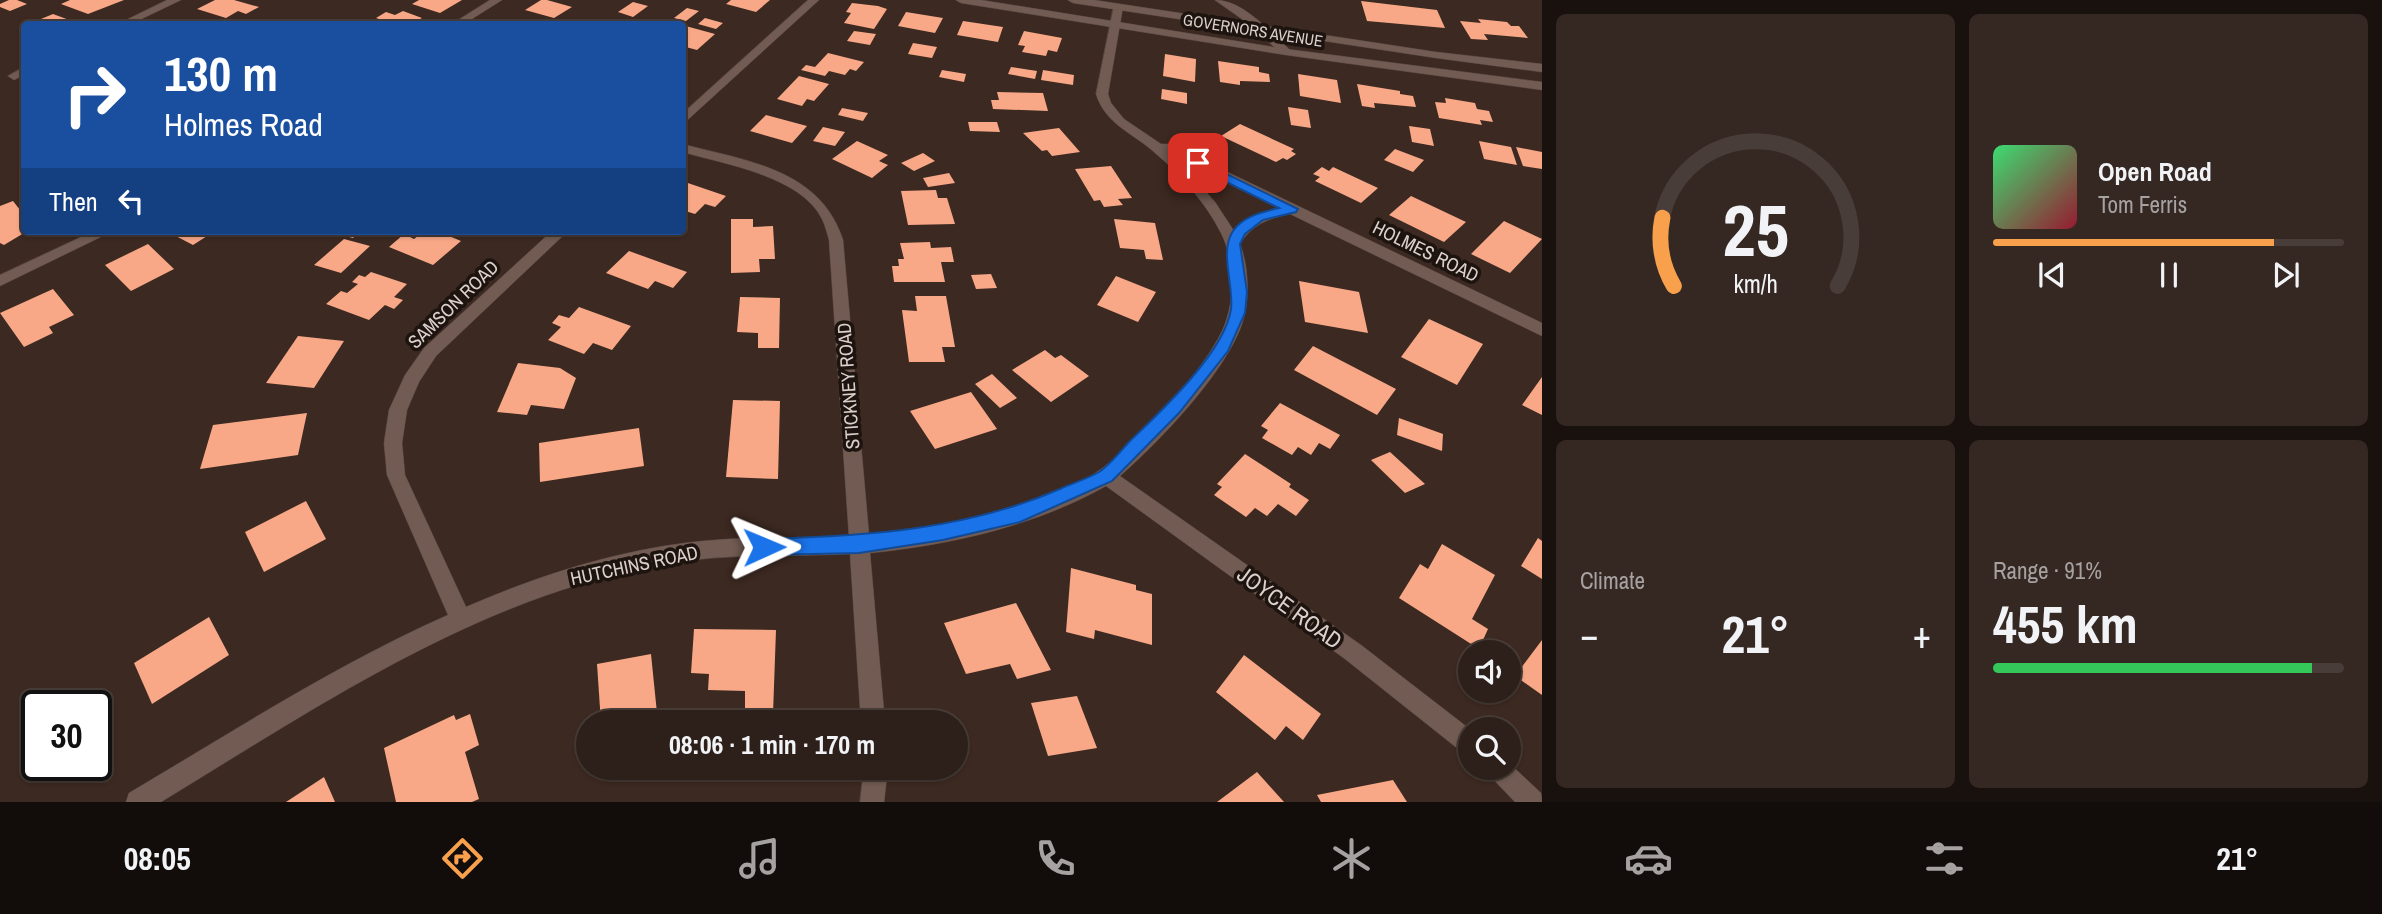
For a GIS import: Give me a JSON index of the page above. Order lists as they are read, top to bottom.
{
  "streets": {
    "street": [
      "GOVERNORS AVENUE",
      "HOLMES ROAD",
      "SAMSON ROAD",
      "STICKNEY ROAD",
      "HUTCHINS ROAD",
      "JOYCE ROAD"
    ]
  },
  "crossings": [
    ["GOVERNORS AVENUE", "HUTCHINS ROAD"],
    ["HOLMES ROAD", "HUTCHINS ROAD"],
    ["SAMSON ROAD", "HUTCHINS ROAD"],
    ["STICKNEY ROAD", "HUTCHINS ROAD"],
    ["HUTCHINS ROAD", "JOYCE ROAD"]
  ],
  "page": {
    "turn": ["130 m", "Holmes Road"],
    "song": ["Open Road", "Tom Ferris"],
    "then": "Then",
    "tile": [
      "Climate",
      ["Range · 91%", "455 km"]
    ],
    "heat": ["−", "21°", "+"],
    "limit": "30",
    "trip": "08:06 · 1 min · 170 m",
    "tabs": ["08:05", "21°"],
    "gauge": ["25", "km/h"]
  }
}
